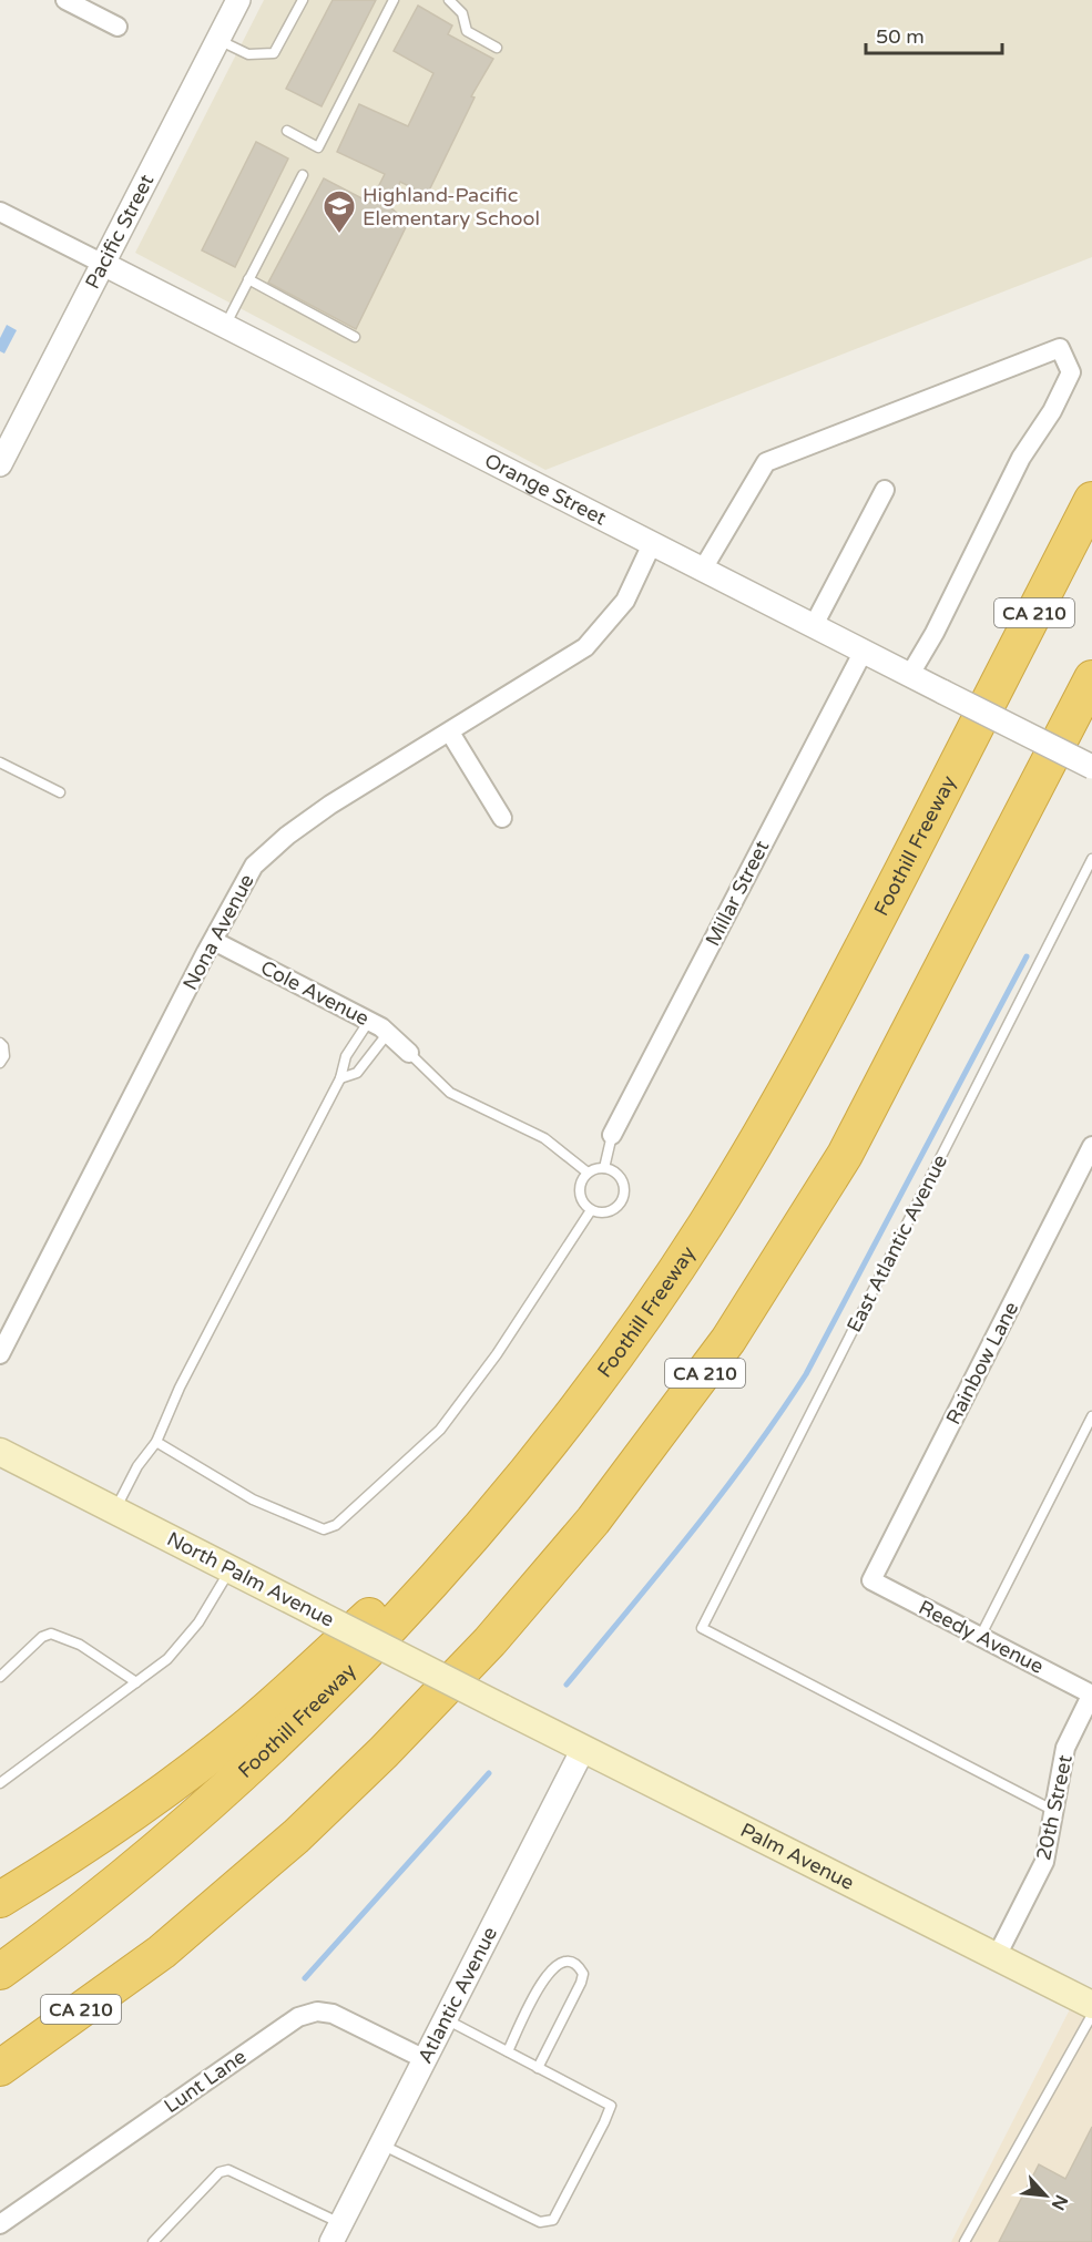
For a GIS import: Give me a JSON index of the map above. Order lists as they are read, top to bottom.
{
  "streets": {
    "highway": ["CA 210", "Foothill Freeway"],
    "main road": ["North Palm Avenue", "Palm Avenue"],
    "street": [
      "Pacific Street",
      "Orange Street",
      "Millar Street",
      "Nona Avenue",
      "Cole Avenue",
      "Rainbow Lane",
      "Reedy Avenue",
      "20th Street",
      "Atlantic Avenue",
      "Lunt Lane"
    ],
    "lane": ["East Atlantic Avenue"]
  },
  "crossings": [
    ["Pacific Street", "Orange Street"],
    ["Orange Street", "Millar Street"],
    ["Orange Street", "Nona Avenue"],
    ["Nona Avenue", "Cole Avenue"],
    ["East Atlantic Avenue", "20th Street"],
    ["Rainbow Lane", "Reedy Avenue"],
    ["North Palm Avenue", "Palm Avenue"],
    ["Reedy Avenue", "20th Street"],
    ["20th Street", "Palm Avenue"],
    ["Palm Avenue", "Atlantic Avenue"],
    ["Atlantic Avenue", "Lunt Lane"]
  ],
  "places": {
    "school or university": ["Highland-Pacific Elementary School"]
  },
  "scale_bar": "50 m",
  "north": "bottom right"
}
